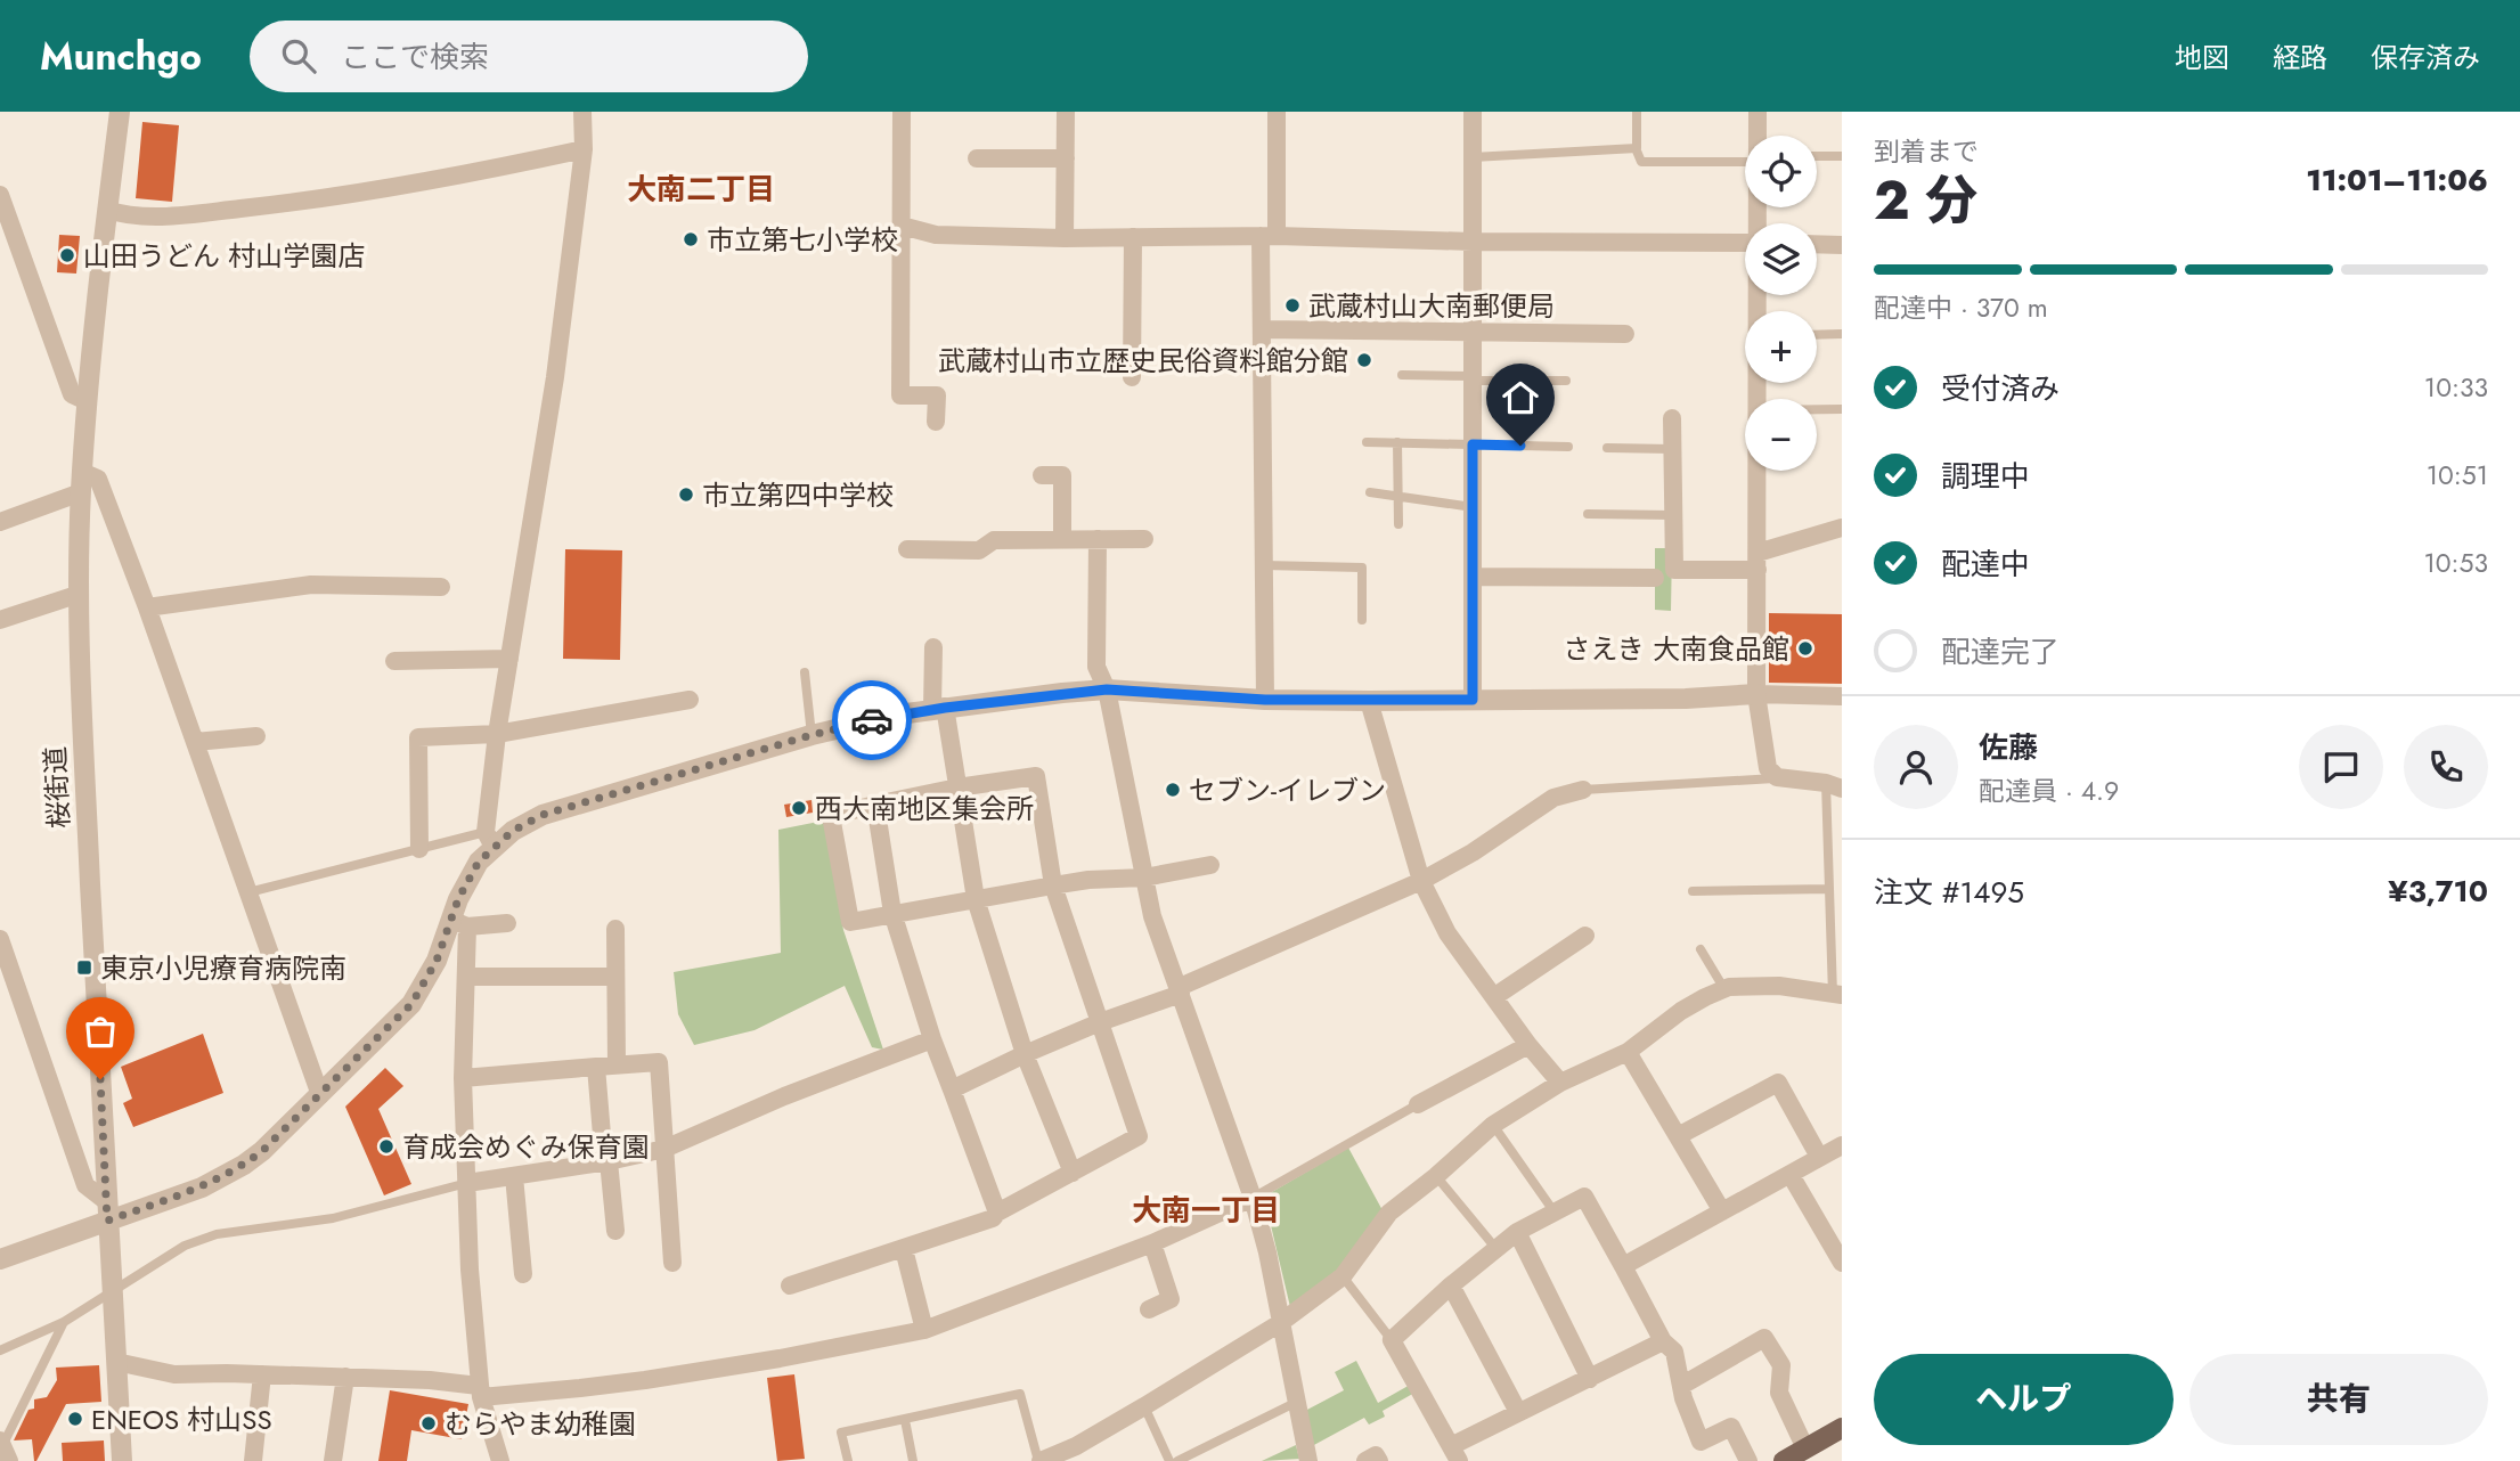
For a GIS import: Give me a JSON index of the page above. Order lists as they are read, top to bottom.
{
  "streets": {
    "street": ["桜街道"]
  },
  "districts": ["大南二丁目", "大南一丁目"],
  "places": {
    "other": [
      "市立第七小学校",
      "山田うどん 村山学園店",
      "武蔵村山大南郵便局",
      "武蔵村山市立歴史民俗資料館分館",
      "市立第四中学校",
      "さえき 大南食品館",
      "セブン-イレブン",
      "西大南地区集会所",
      "育成会めぐみ保育園",
      "ENEOS 村山SS",
      "むらやま幼稚園"
    ],
    "transit": ["東京小児療育病院南"]
  },
  "page": {
    "header": "Munchgo",
    "search": "ここで検索",
    "nav": ["地図", "経路", "保存済み"],
    "heading": ["2 分", "到着まで", "11:01–11:06"],
    "panel": [
      "佐藤",
      "配達員 · 4.9",
      "注文 #1495",
      "¥3,710"
    ],
    "map_buttons": ["+", "−"],
    "bar": "配達中 · 370 m",
    "list": [
      ["受付済み", "10:33"],
      ["調理中", "10:51"],
      ["配達中", "10:53"],
      "配達完了"
    ],
    "buttons": ["ヘルプ", "共有"]
  }
}
